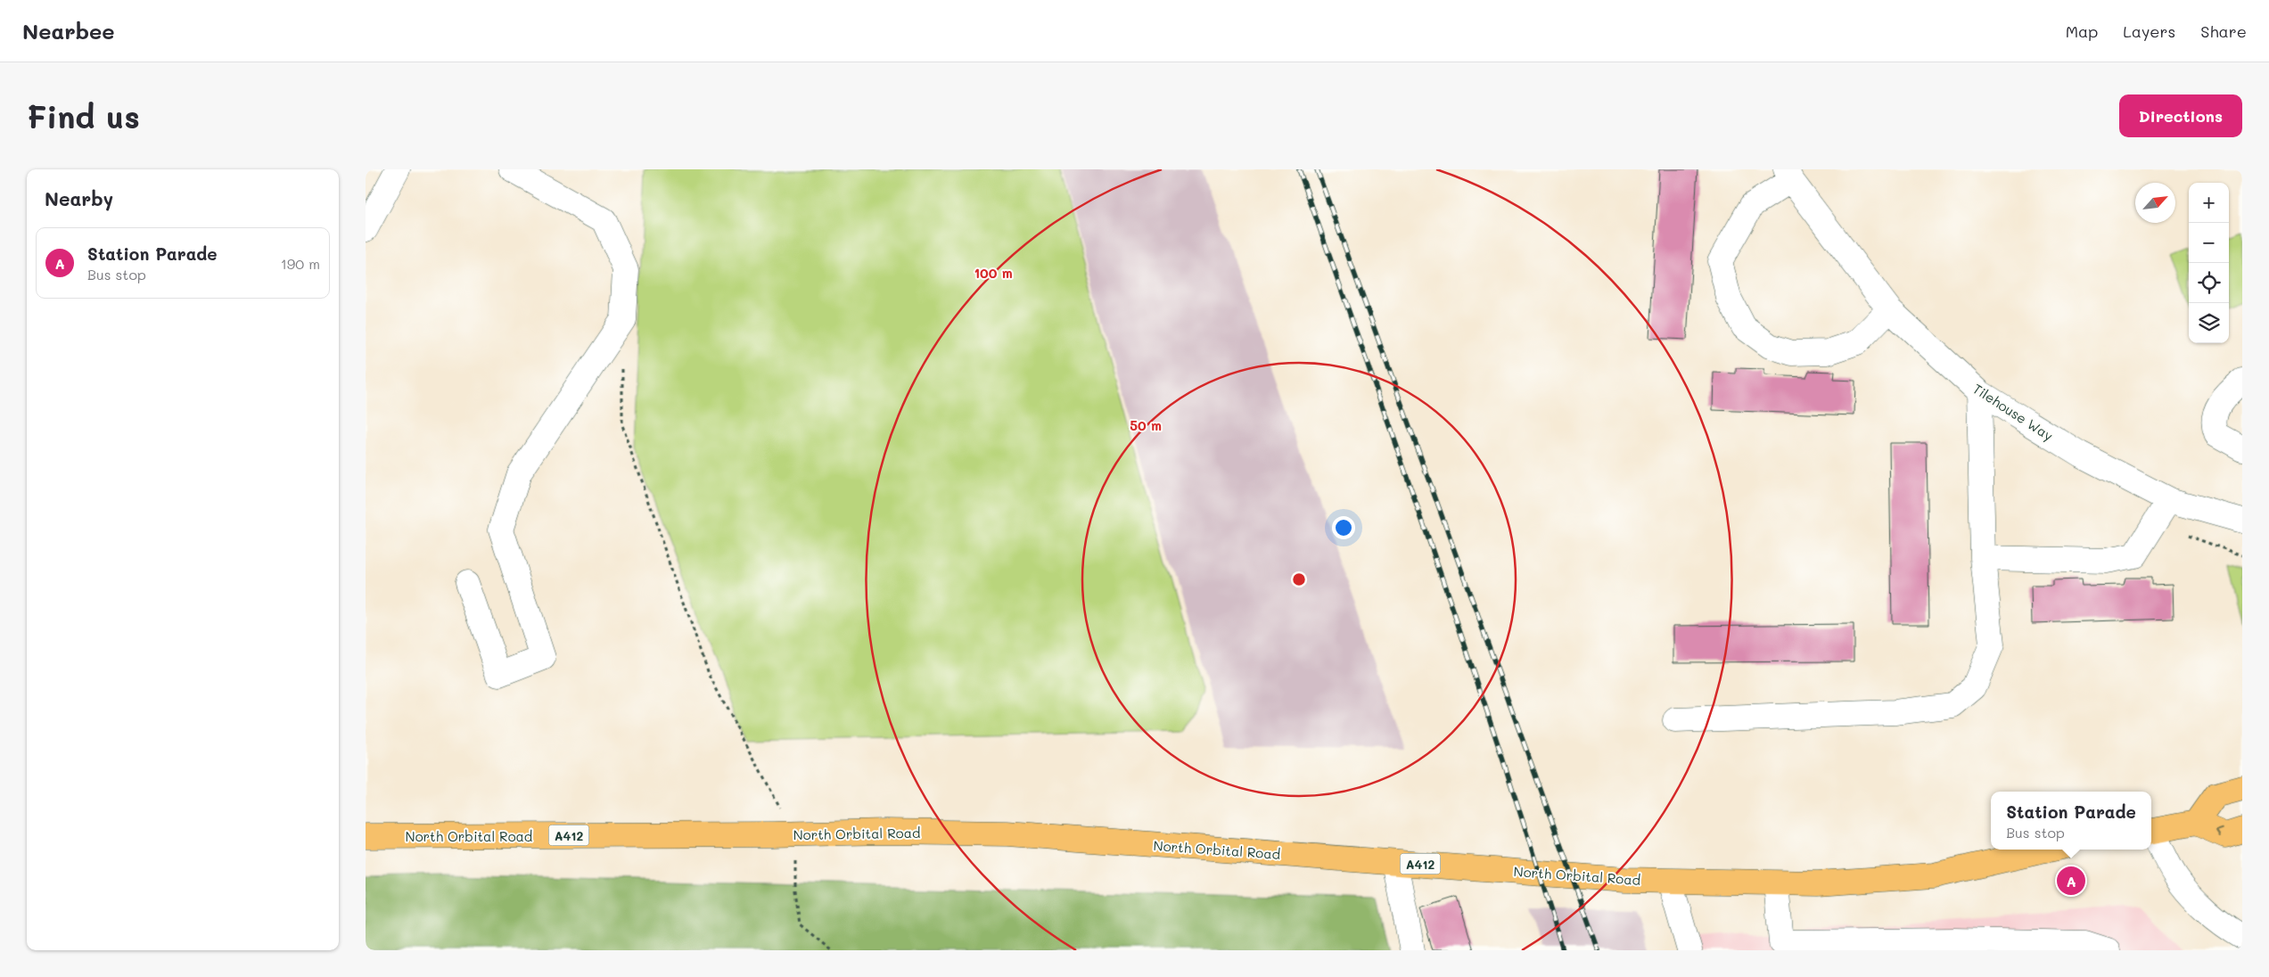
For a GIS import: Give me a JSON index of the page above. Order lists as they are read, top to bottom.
{
  "streets": {
    "main road": ["North Orbital Road", "A412"],
    "street": ["Tilehouse Way"]
  },
  "north": "top right",
  "page": {
    "header": "Nearbee",
    "nav": ["Map", "Layers", "Share"],
    "buttons": "Directions",
    "title": "Find us",
    "heading": "Nearby",
    "map_buttons": ["+", "−"],
    "list": [
      {
        "mark": "A",
        "name": "Station Parade",
        "note": "Bus stop",
        "value": "190 m"
      }
    ],
    "popup": ["Station Parade", "Bus stop"],
    "pins": "A"
  },
  "rings": ["100 m", "50 m"]
}
